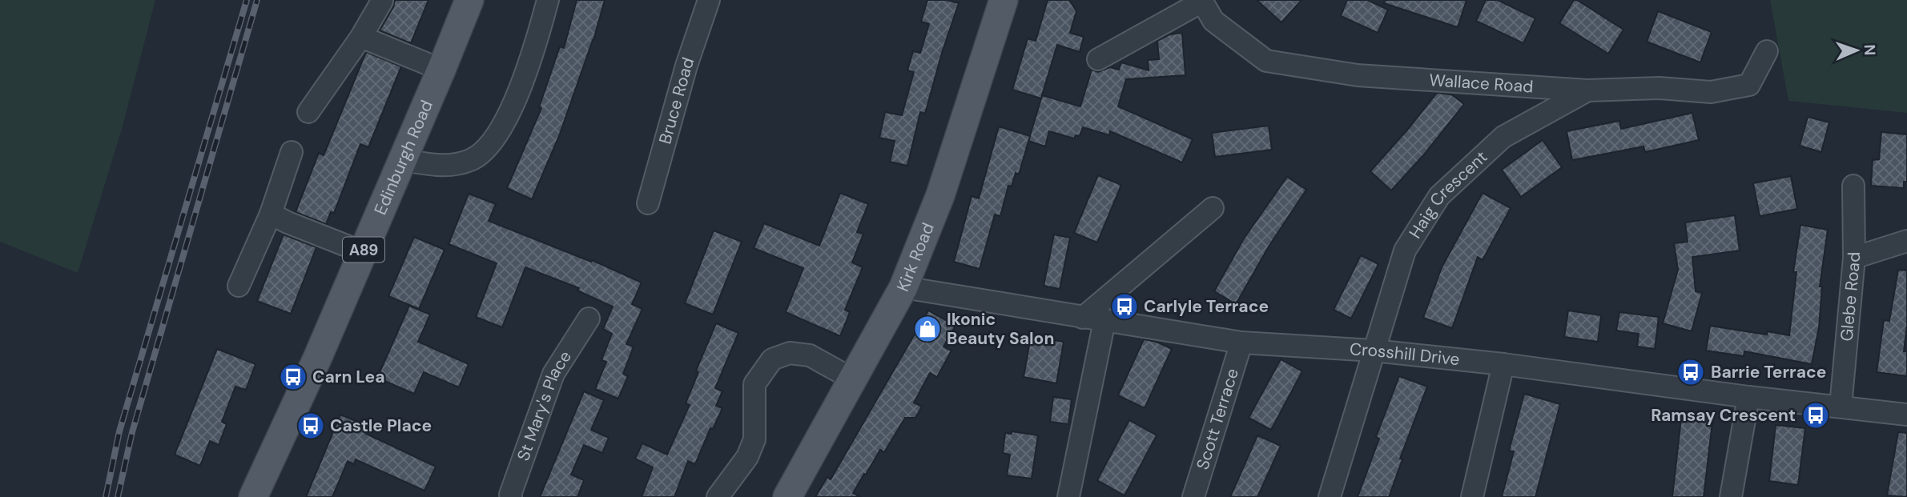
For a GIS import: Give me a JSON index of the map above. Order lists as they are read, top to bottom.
{
  "streets": {
    "main road": ["Edinburgh Road", "A89", "Kirk Road"],
    "street": [
      "Wallace Road",
      "Bruce Road",
      "Haig Crescent",
      "Glebe Road",
      "Crosshill Drive",
      "St Mary's Place",
      "Scott Terrace"
    ]
  },
  "crossings": [
    ["Wallace Road", "Haig Crescent"],
    ["Haig Crescent", "Crosshill Drive"],
    ["Kirk Road", "Crosshill Drive"],
    ["Glebe Road", "Crosshill Drive"],
    ["Crosshill Drive", "Scott Terrace"]
  ],
  "places": {
    "bus stop": [
      "Carlyle Terrace",
      "Barrie Terrace",
      "Carn Lea",
      "Ramsay Crescent",
      "Castle Place"
    ],
    "shop": ["Ikonic Beauty Salon"]
  },
  "north": "right"
}
